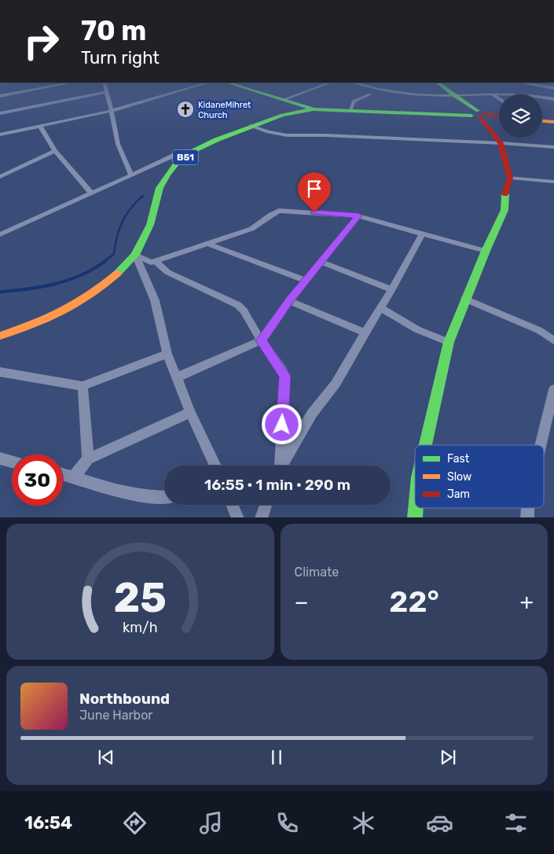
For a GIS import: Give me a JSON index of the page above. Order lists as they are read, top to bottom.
{
  "streets": {
    "main road": ["B51"]
  },
  "places": {
    "church": ["KidaneMihret Church"]
  },
  "legend": ["Fast", "Slow", "Jam"],
  "page": {
    "turn": ["70 m", "Turn right"],
    "limit": "30",
    "trip": "16:55 · 1 min · 290 m",
    "tile": "Climate",
    "heat": ["−", "22°", "+"],
    "song": ["Northbound", "June Harbor"],
    "tabs": "16:54",
    "gauge": ["25", "km/h"]
  }
}
